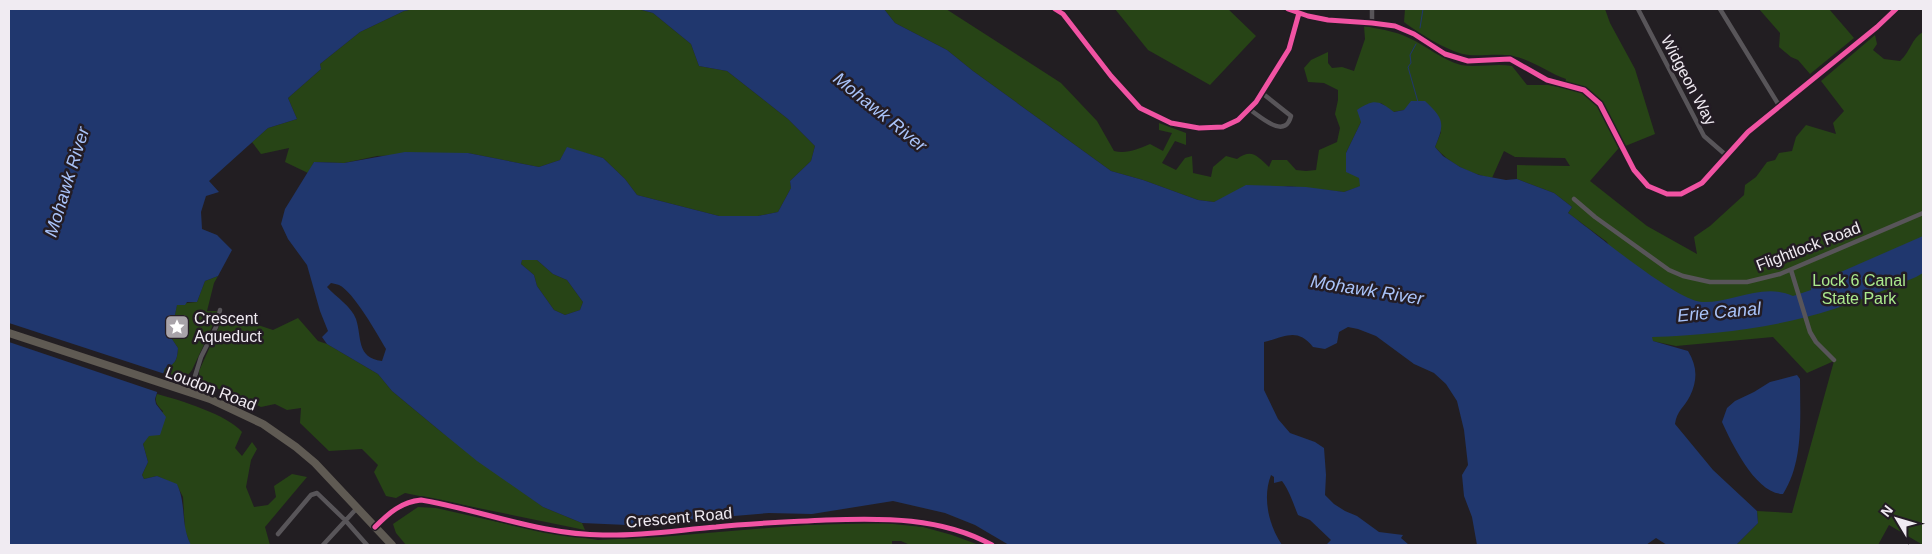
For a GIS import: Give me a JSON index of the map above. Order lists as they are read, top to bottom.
{
  "streets": {
    "main road": ["Loudon Road"],
    "street": ["Widgeon Way", "Flightlock Road", "Crescent Road"]
  },
  "crossings": [
    ["Loudon Road", "Crescent Road"]
  ],
  "water": ["Mohawk River", "Erie Canal"],
  "parks": ["Lock 6 Canal State Park"],
  "places": {
    "place": ["Crescent Aqueduct"]
  },
  "north": "top left"
}
